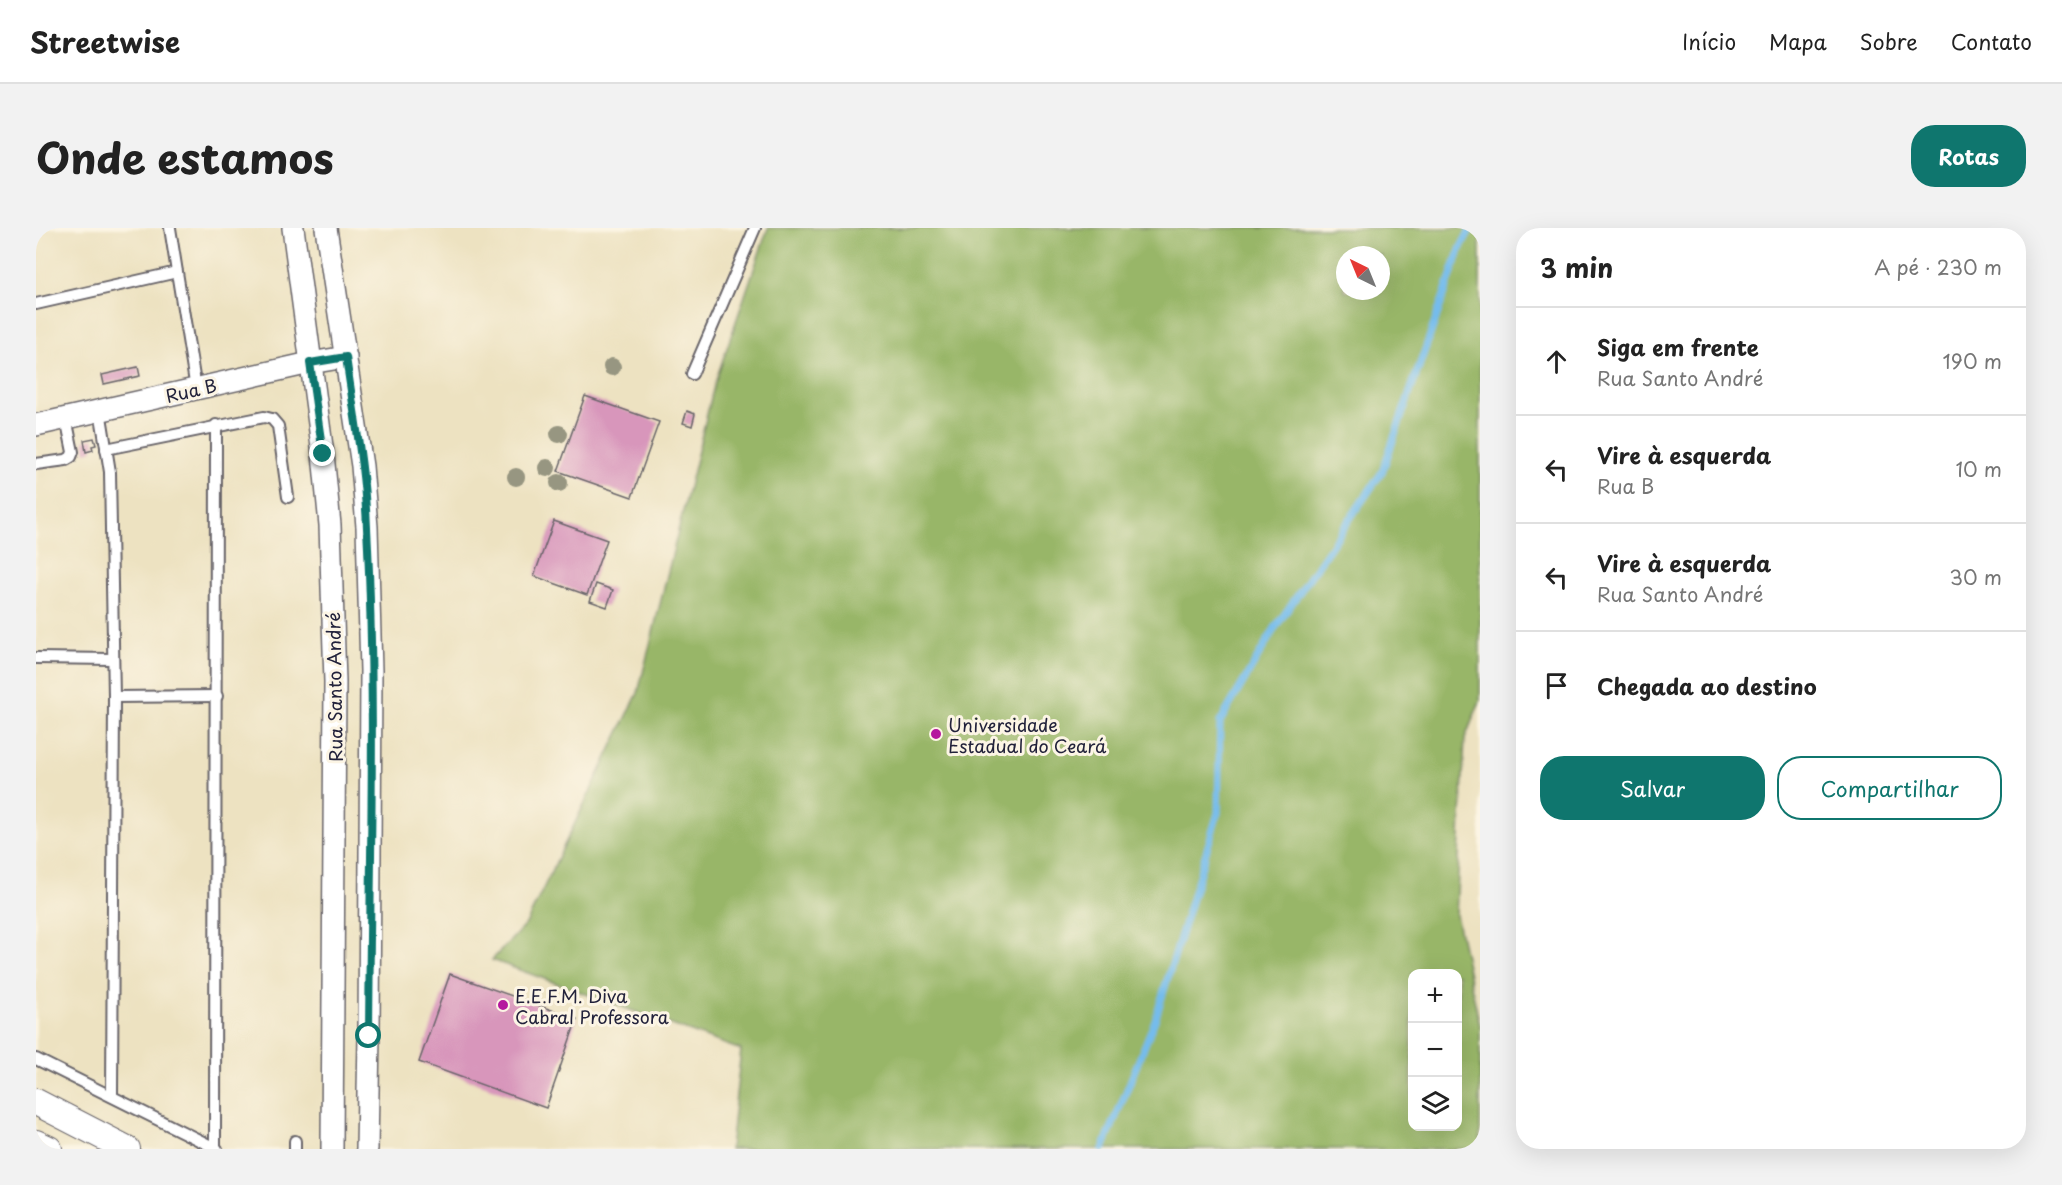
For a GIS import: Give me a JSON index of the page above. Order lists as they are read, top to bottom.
{
  "streets": {
    "street": ["Rua B", "Rua Santo André"]
  },
  "crossings": [
    ["Rua B", "Rua Santo André"]
  ],
  "places": ["Universidade Estadual do Ceará", "E.E.F.M. Diva Cabral Professora"],
  "north": "top left",
  "page": {
    "header": "Streetwise",
    "nav": [
      "Início",
      "Mapa",
      "Sobre",
      "Contato"
    ],
    "title": "Onde estamos",
    "buttons": [
      "Rotas",
      ["Salvar", "Compartilhar"]
    ],
    "heading": ["3 min", "A pé · 230 m"],
    "list": [
      ["Siga em frente", "Rua Santo André", "190 m"],
      ["Vire à esquerda", "Rua B", "10 m"],
      ["Vire à esquerda", "Rua Santo André", "30 m"],
      "Chegada ao destino"
    ],
    "map_buttons": ["+", "−"]
  }
}
